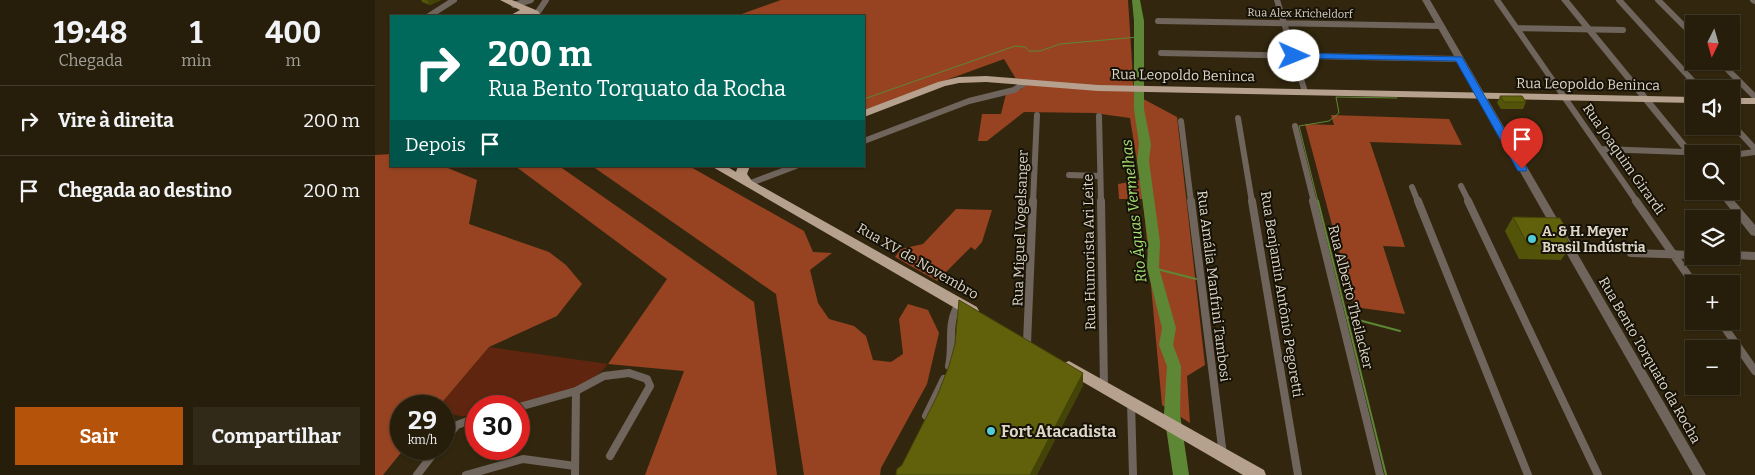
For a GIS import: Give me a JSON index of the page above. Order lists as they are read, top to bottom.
{
  "streets": {
    "main road": ["Rua Leopoldo Beninca", "Rua XV de Novembro"],
    "street": [
      "Rua Alex Kricheldorf",
      "Rua Joaquim Girardi",
      "Rua Miguel Vogelsanger",
      "Rua Humorista Ari Leite",
      "Rua Amália Manfrini Tambosi",
      "Rua Benjamin Antônio Pegoretti",
      "Rua Alberto Theilacker",
      "Rua Bento Torquato da Rocha"
    ]
  },
  "crossings": [
    ["Rua Alex Kricheldorf", "Rua Bento Torquato da Rocha"],
    ["Rua Leopoldo Beninca", "Rua Joaquim Girardi"],
    ["Rua Leopoldo Beninca", "Rua Bento Torquato da Rocha"]
  ],
  "water": ["Rio Águas Vermelhas"],
  "places": ["A. & H. Meyer Brasil Indústria", "Fort Atacadista"],
  "north": "bottom",
  "page": {
    "eta": [
      "19:48",
      "Chegada",
      "1",
      "min",
      "400",
      "m"
    ],
    "map_buttons": ["+", "−"],
    "turn": ["200 m", "Rua Bento Torquato da Rocha"],
    "list": [
      {
        "name": "Vire à direita",
        "value": "200 m"
      },
      {
        "name": "Chegada ao destino",
        "value": "200 m"
      }
    ],
    "then": "Depois",
    "speed": "29 km/h",
    "limit": "30",
    "buttons": ["Sair", "Compartilhar"]
  }
}
